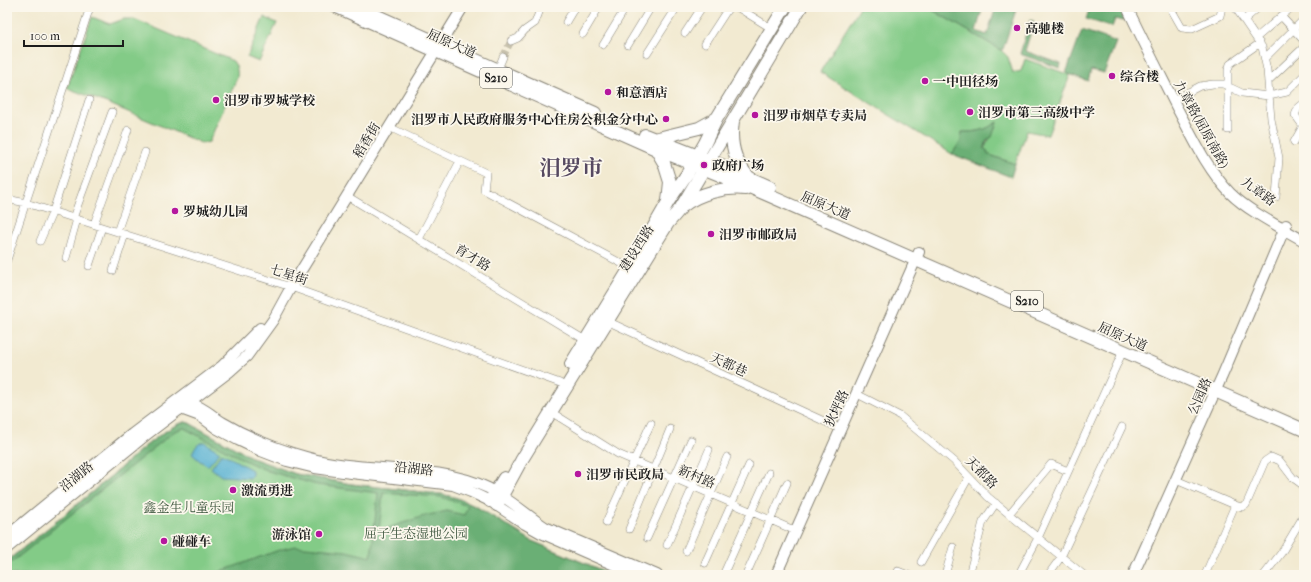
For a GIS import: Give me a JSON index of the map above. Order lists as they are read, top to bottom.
{
  "streets": {
    "main road": ["屈原大道", "S210", "建设西路"],
    "street": [
      "九章路(屈原南路)",
      "稻香街",
      "九章路",
      "育才路",
      "七星街",
      "天都巷",
      "公园路",
      "狄坪路",
      "沿湖路",
      "天都路",
      "新村路"
    ]
  },
  "crossings": [
    ["屈原大道", "稻香街"],
    ["屈原大道", "建设西路"],
    ["屈原大道", "公园路"],
    ["屈原大道", "狄坪路"],
    ["九章路(屈原南路)", "九章路"],
    ["九章路(屈原南路)", "公园路"],
    ["稻香街", "育才路"],
    ["稻香街", "七星街"],
    ["稻香街", "沿湖路"],
    ["九章路", "公园路"],
    ["建设西路", "育才路"],
    ["建设西路", "七星街"],
    ["建设西路", "天都巷"],
    ["建设西路", "沿湖路"],
    ["建设西路", "新村路"],
    ["七星街", "沿湖路"],
    ["天都巷", "狄坪路"],
    ["狄坪路", "天都路"],
    ["狄坪路", "新村路"]
  ],
  "districts": ["汨罗市"],
  "parks": ["鑫金生儿童乐园", "屈子生态湿地公园"],
  "places": [
    "高驰楼",
    "综合楼",
    "一中田径场",
    "和意酒店",
    "汨罗市罗城学校",
    "汨罗市第三高级中学",
    "汨罗市烟草专卖局",
    "汨罗市人民政府服务中心住房公积金分中心",
    "政府广场",
    "罗城幼儿园",
    "汨罗市邮政局",
    "汨罗市民政局",
    "激流勇进",
    "游泳馆",
    "碰碰车"
  ],
  "scale_bar": "100 m"
}
